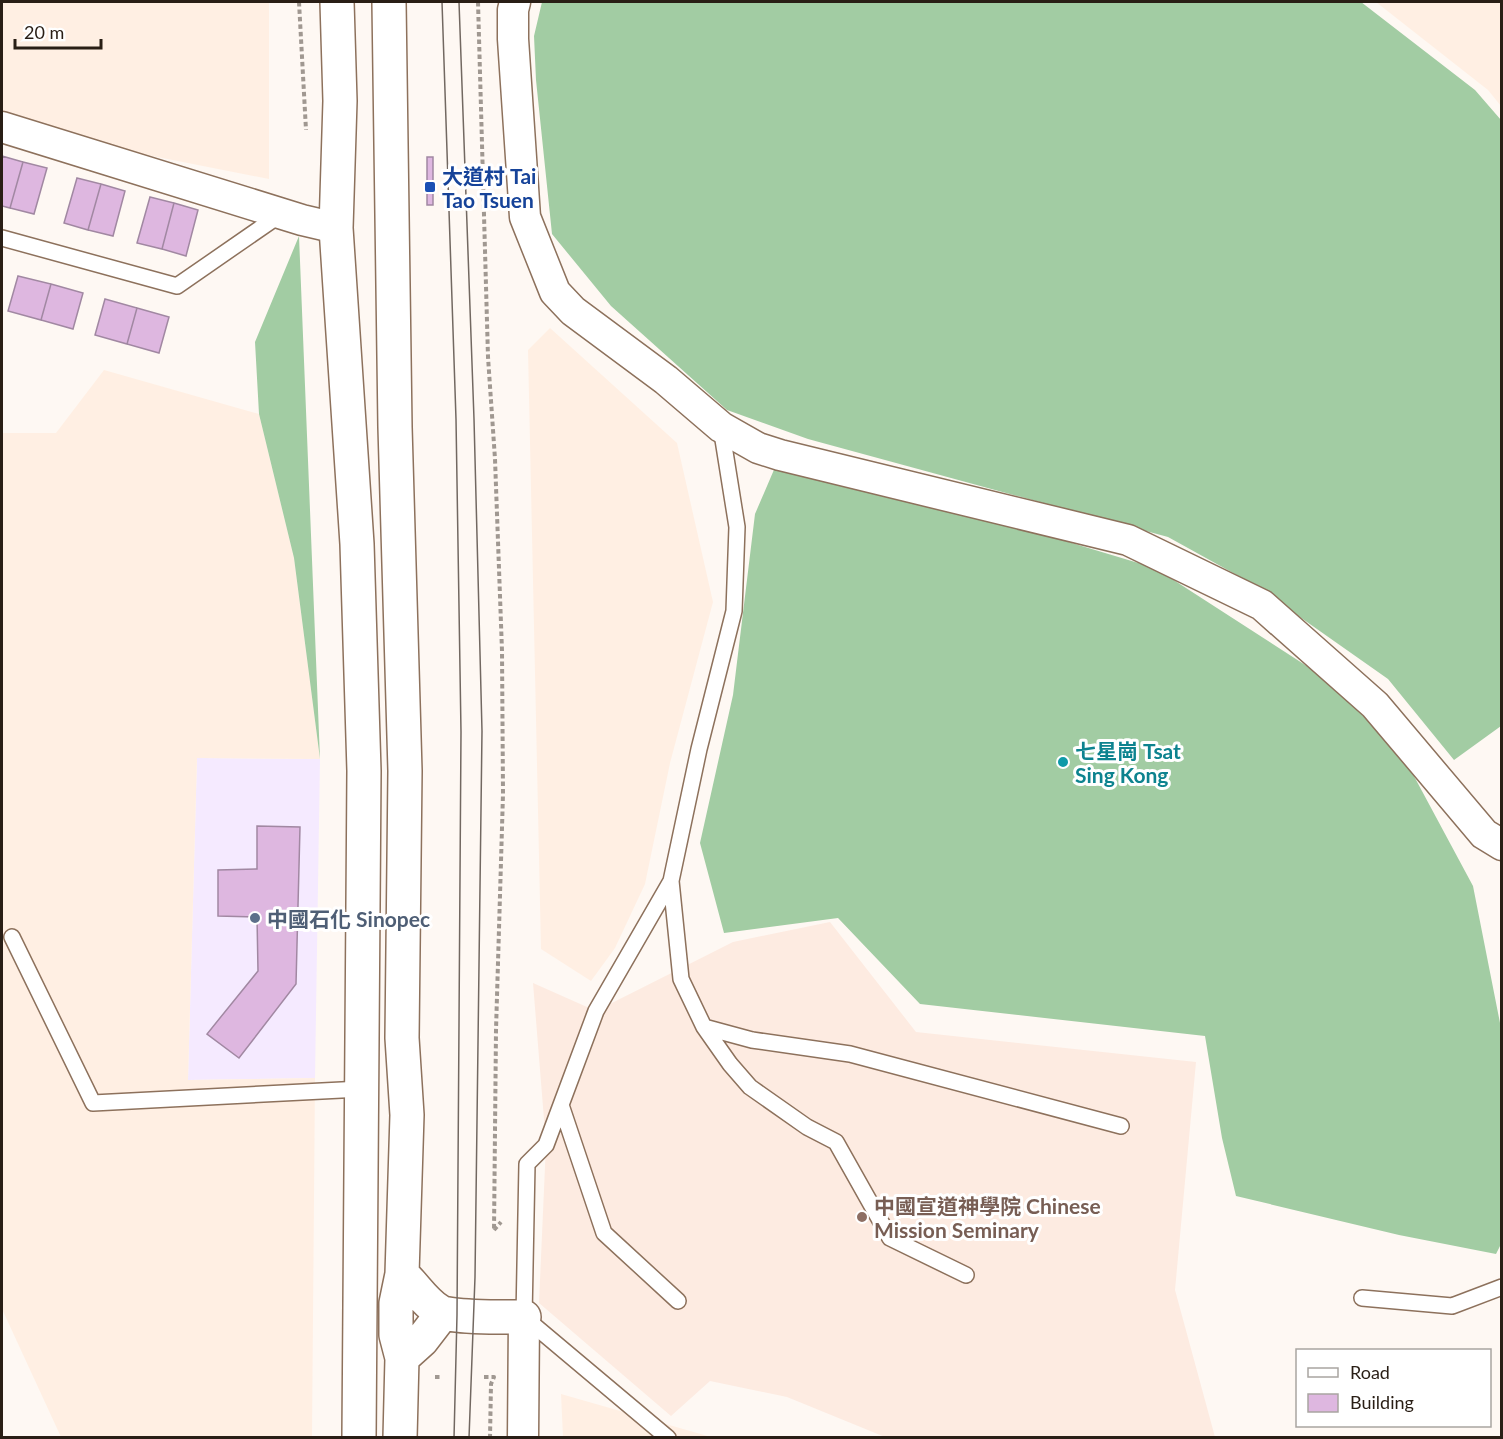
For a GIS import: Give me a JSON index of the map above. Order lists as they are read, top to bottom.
{
  "places": {
    "transit": ["大道村 Tai Tao Tsuen"],
    "other": ["七星崗 Tsat Sing Kong", "中國石化 Sinopec", "中國宣道神學院 Chinese Mission Seminary"]
  },
  "legend": ["Road", "Building"],
  "scale_bar": "20 m"
}
